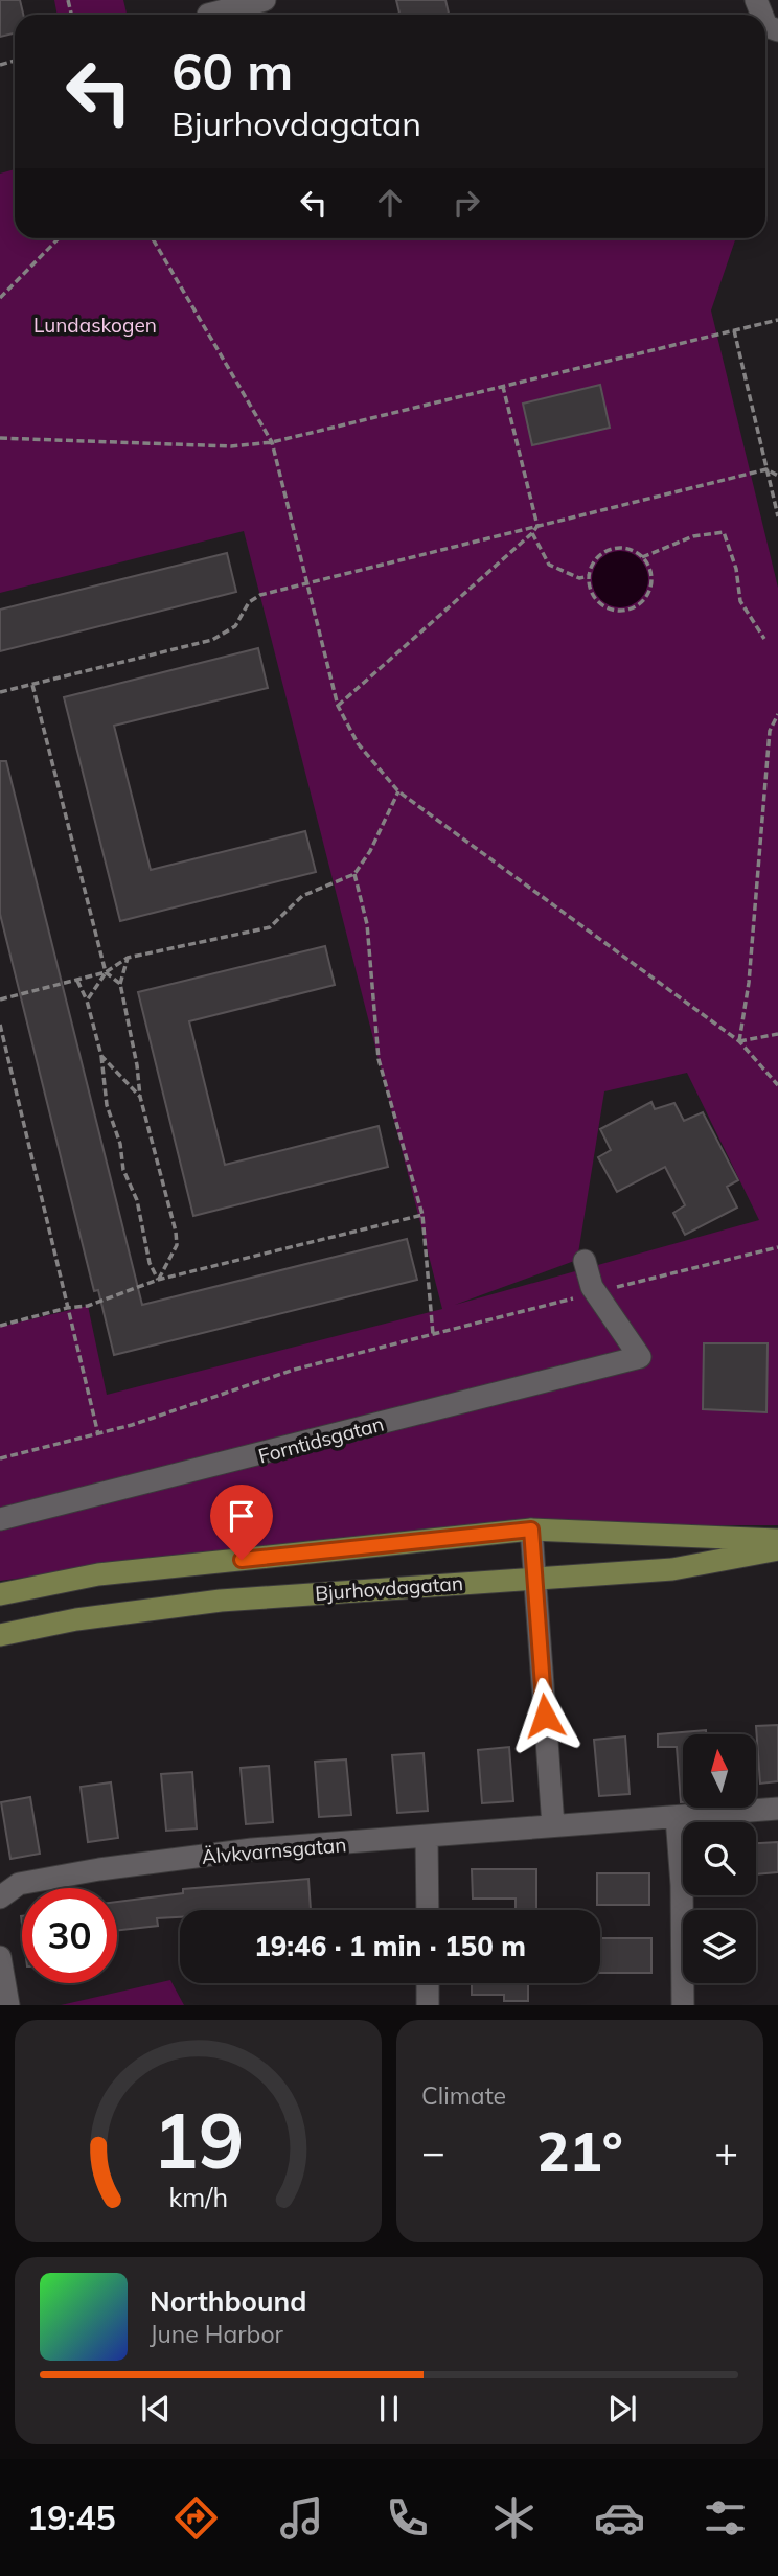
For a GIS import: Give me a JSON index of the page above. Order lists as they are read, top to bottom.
{
  "streets": {
    "main road": ["Bjurhovdagatan"],
    "street": ["Forntidsgatan", "Älvkvarnsgatan"]
  },
  "parks": ["Lundaskogen"],
  "north": "top",
  "page": {
    "turn": ["60 m", "Bjurhovdagatan"],
    "limit": "30",
    "trip": "19:46 · 1 min · 150 m",
    "tile": "Climate",
    "heat": ["−", "21°", "+"],
    "song": ["Northbound", "June Harbor"],
    "tabs": "19:45",
    "gauge": ["19", "km/h"]
  }
}
